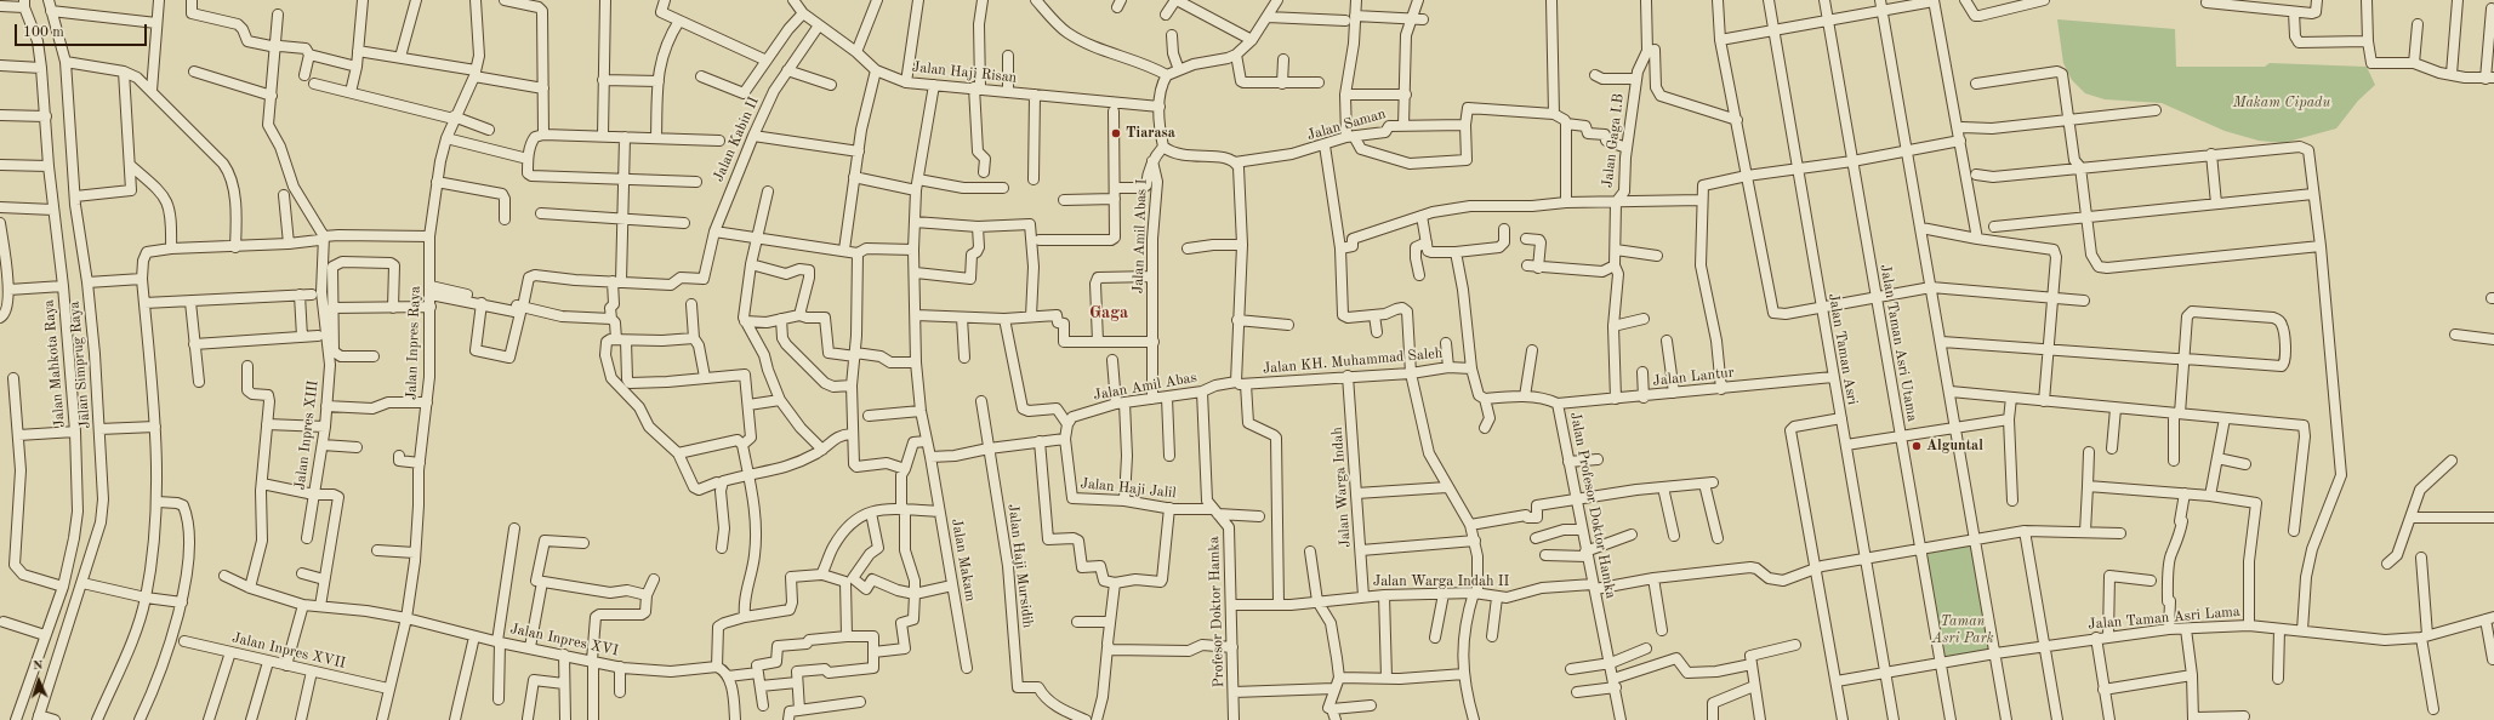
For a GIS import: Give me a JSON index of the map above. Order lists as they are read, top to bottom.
{
  "streets": {
    "street": [
      "Jalan Haji Risan",
      "Jalan Saman",
      "Jalan Kabin II",
      "Jalan Gaga I.B",
      "Jalan Amil Abas I",
      "Jalan Inpres Raya",
      "Jalan Taman Asri Utama",
      "Jalan Taman Asri",
      "Jalan KH. Muhammad Saleh",
      "Jalan Mahkota Raya",
      "Jalan Simprug Raya",
      "Jalan Lantur",
      "Jalan Amil Abas",
      "Jalan Inpres XIII",
      "Jalan Warga Indah",
      "Jalan Haji Jalil",
      "Jalan Profesor Doktor Hamka",
      "Jalan Makam",
      "Jalan Haji Mursidih",
      "Jalan Warga Indah II",
      "Profesor Doktor Hamka",
      "Jalan Taman Asri Lama",
      "Jalan Inpres XVI",
      "Jalan Inpres XVII"
    ]
  },
  "crossings": [
    ["Jalan Haji Risan", "Jalan Kabin II"],
    ["Jalan Gaga I.B", "Jalan Lantur"],
    ["Jalan Amil Abas I", "Jalan Amil Abas"],
    ["Jalan Inpres Raya", "Jalan Inpres XVI"],
    ["Jalan Inpres Raya", "Jalan Inpres XVII"],
    ["Jalan Taman Asri Utama", "Jalan Warga Indah II"],
    ["Jalan Taman Asri Utama", "Jalan Taman Asri Lama"],
    ["Jalan Taman Asri", "Jalan Lantur"],
    ["Jalan Taman Asri", "Jalan Warga Indah II"],
    ["Jalan Taman Asri", "Jalan Taman Asri Lama"],
    ["Jalan KH. Muhammad Saleh", "Jalan Amil Abas"],
    ["Jalan KH. Muhammad Saleh", "Jalan Warga Indah"],
    ["Jalan Lantur", "Jalan Profesor Doktor Hamka"],
    ["Jalan Amil Abas", "Profesor Doktor Hamka"],
    ["Jalan Warga Indah", "Jalan Warga Indah II"],
    ["Jalan Haji Jalil", "Profesor Doktor Hamka"],
    ["Jalan Profesor Doktor Hamka", "Jalan Warga Indah II"],
    ["Jalan Warga Indah II", "Profesor Doktor Hamka"]
  ],
  "districts": ["Gaga"],
  "parks": ["Makam Cipadu", "Taman Asri Park"],
  "places": ["Tiarasa", "Alguntal"],
  "scale_bar": "100 m",
  "north": "top"
}
